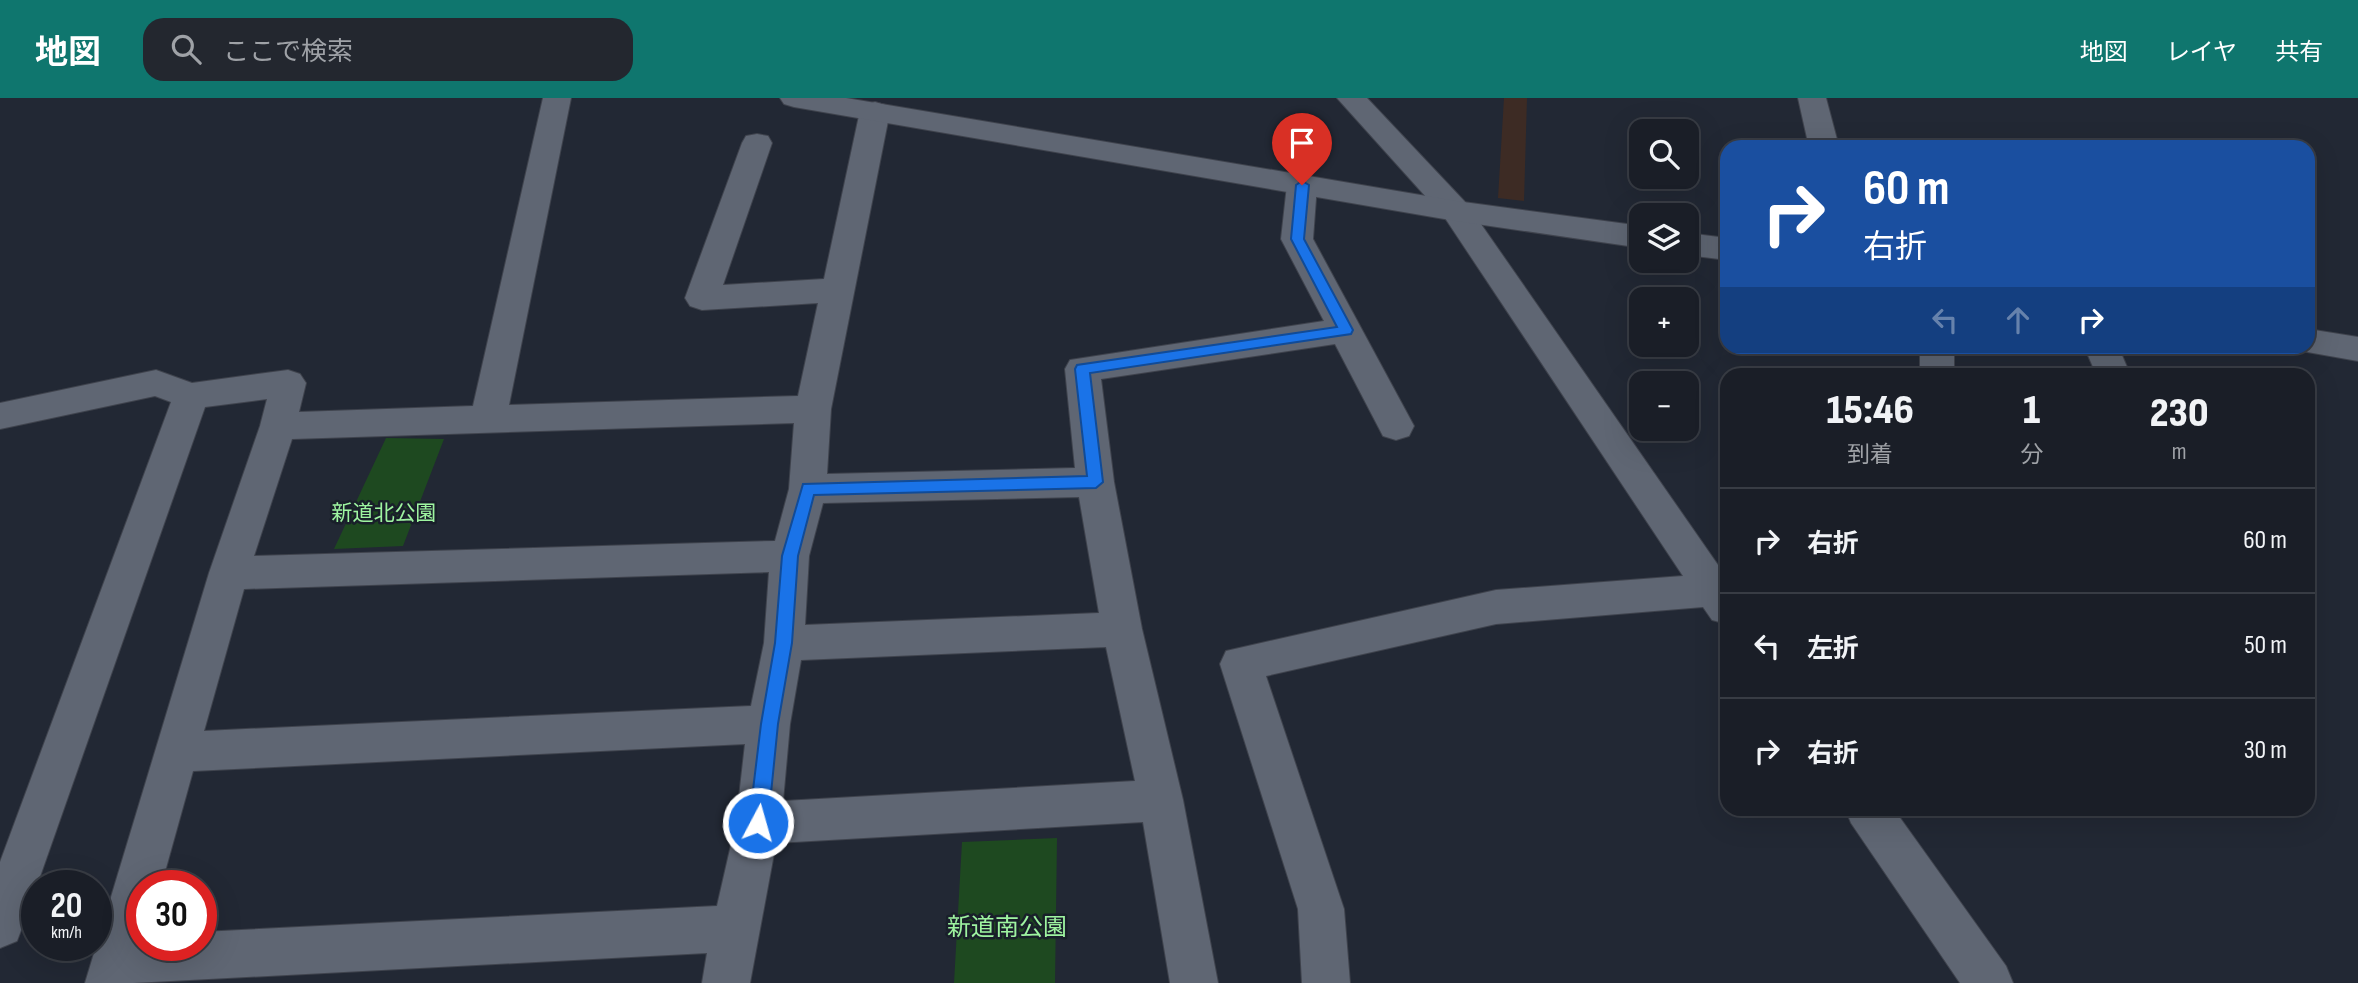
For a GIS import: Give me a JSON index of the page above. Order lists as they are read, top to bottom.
{
  "parks": ["新道北公園", "新道南公園"],
  "page": {
    "header": "地図",
    "search": "ここで検索",
    "nav": ["地図", "レイヤ", "共有"],
    "map_buttons": ["+", "−"],
    "turn": ["60 m", "右折"],
    "eta": [
      "15:46",
      "到着",
      "1",
      "分",
      "230",
      "m"
    ],
    "list": [
      {
        "name": "右折",
        "value": "60 m"
      },
      {
        "name": "左折",
        "value": "50 m"
      },
      {
        "name": "右折",
        "value": "30 m"
      }
    ],
    "speed": "20 km/h",
    "limit": "30"
  }
}
